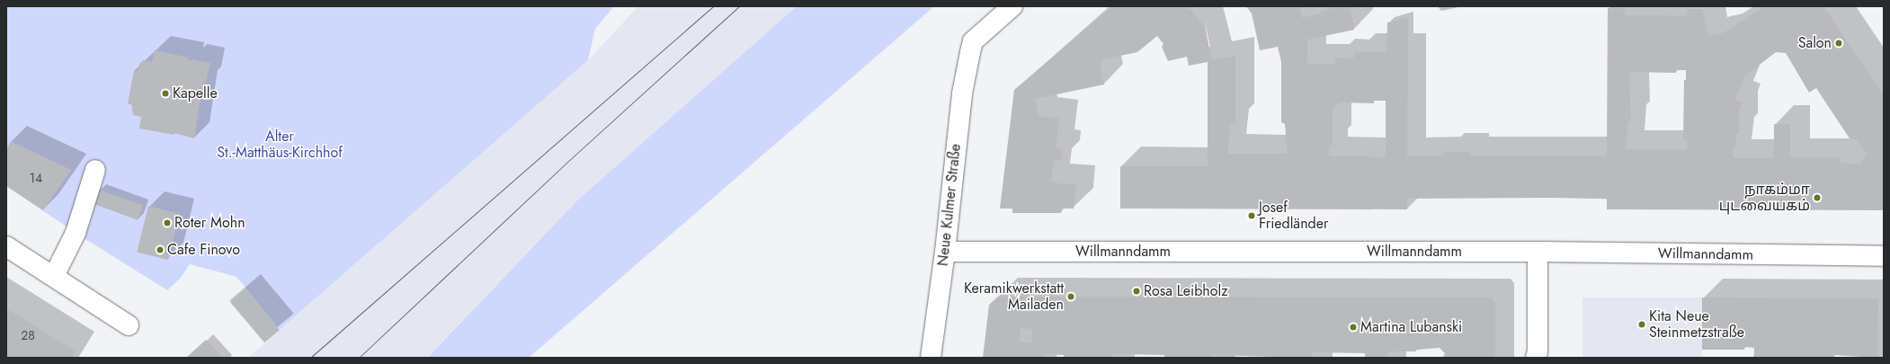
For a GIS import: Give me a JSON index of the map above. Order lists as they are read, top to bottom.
{
  "streets": {
    "street": ["Neue Kulmer Straße", "Willmanndamm"]
  },
  "crossings": [
    ["Neue Kulmer Straße", "Willmanndamm"]
  ],
  "parks": ["Alter St.-Matthäus-Kirchhof"],
  "places": [
    "Salon",
    "Kapelle",
    "நாகம்மா புடவையகம்",
    "Josef Friedländer",
    "Roter Mohn",
    "Cafe Finovo",
    "Rosa Leibholz",
    "Keramikwerkstatt Mailaden",
    "Kita Neue Steinmetzstraße",
    "Martina Lubanski"
  ],
  "house_numbers": ["14", "28"]
}
